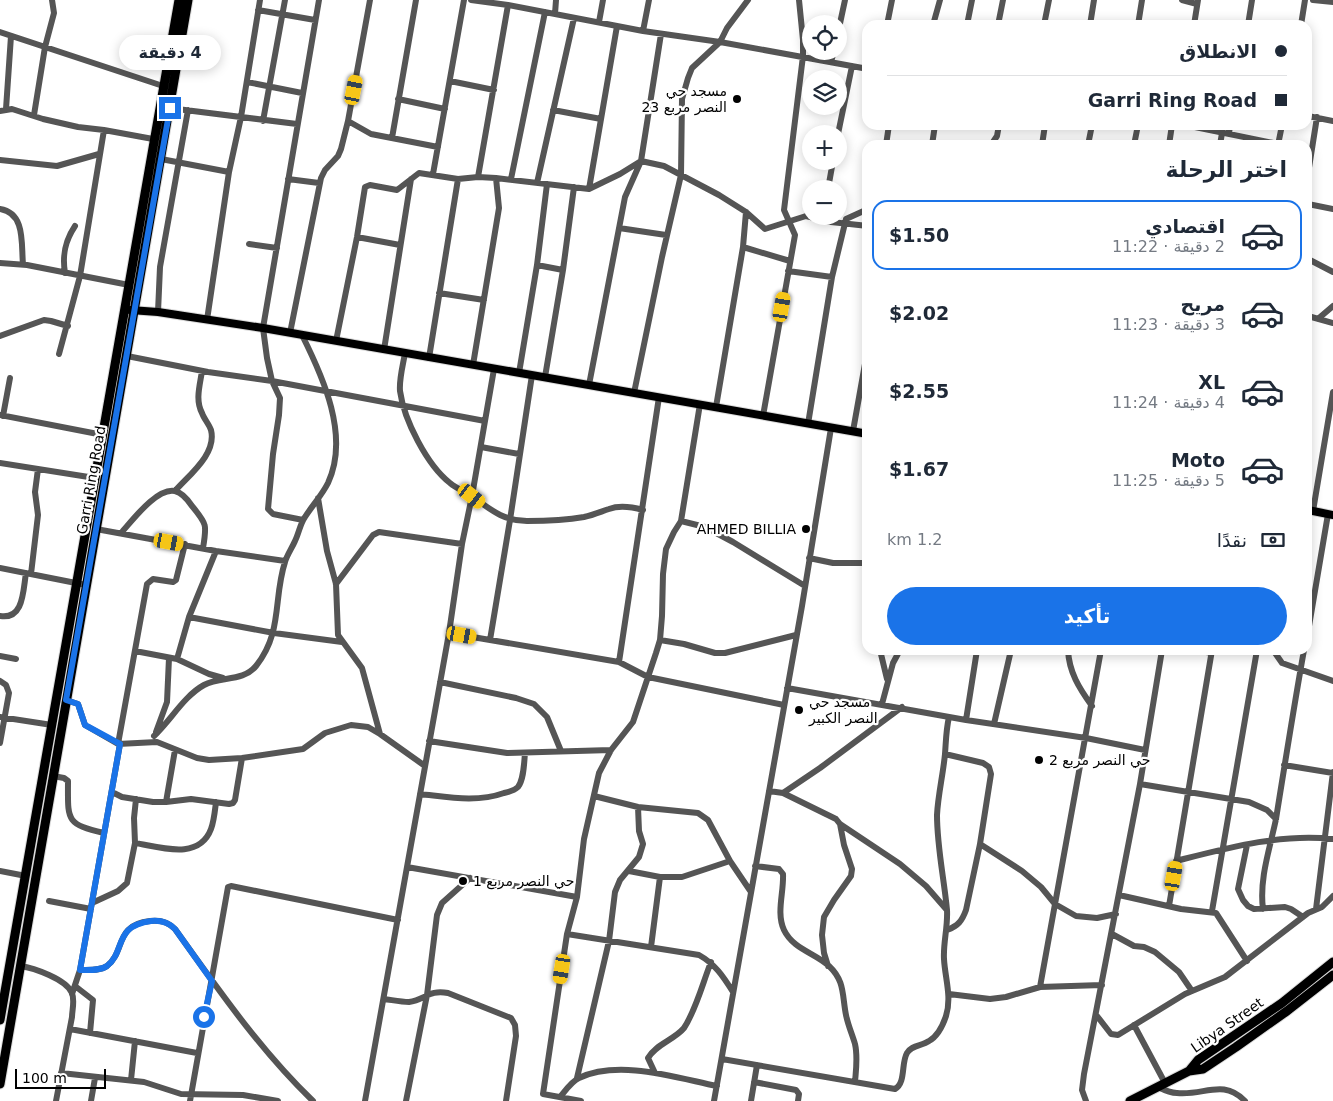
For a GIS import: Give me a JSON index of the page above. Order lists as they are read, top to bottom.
{
  "streets": {
    "highway": ["Garri Ring Road", "Libya Street"]
  },
  "places": [
    "مسجد حي النصر مربع 23",
    "AHMED BILLIA",
    "مسجد حي النصر الكبير",
    "حي النصر مربع 2",
    "حي النصر مربع 1"
  ],
  "scale_bar": "100 m",
  "page": {
    "map_buttons": ["+", "−"],
    "banner": ["الانطلاق", "Garri Ring Road"],
    "bubble": "4 دقيقة",
    "heading": "اختر الرحلة",
    "list": [
      {
        "name": "اقتصادي",
        "note": "2 دقيقة · 11:22",
        "value": "$1.50"
      },
      {
        "name": "مريح",
        "note": "3 دقيقة · 11:23",
        "value": "$2.02"
      },
      {
        "name": "XL",
        "note": "4 دقيقة · 11:24",
        "value": "$2.55"
      },
      {
        "name": "Moto",
        "note": "5 دقيقة · 11:25",
        "value": "$1.67"
      }
    ],
    "pay": ["نقدًا", "1.2 km"],
    "buttons": "تأكيد",
    "scale": "100 m"
  }
}
